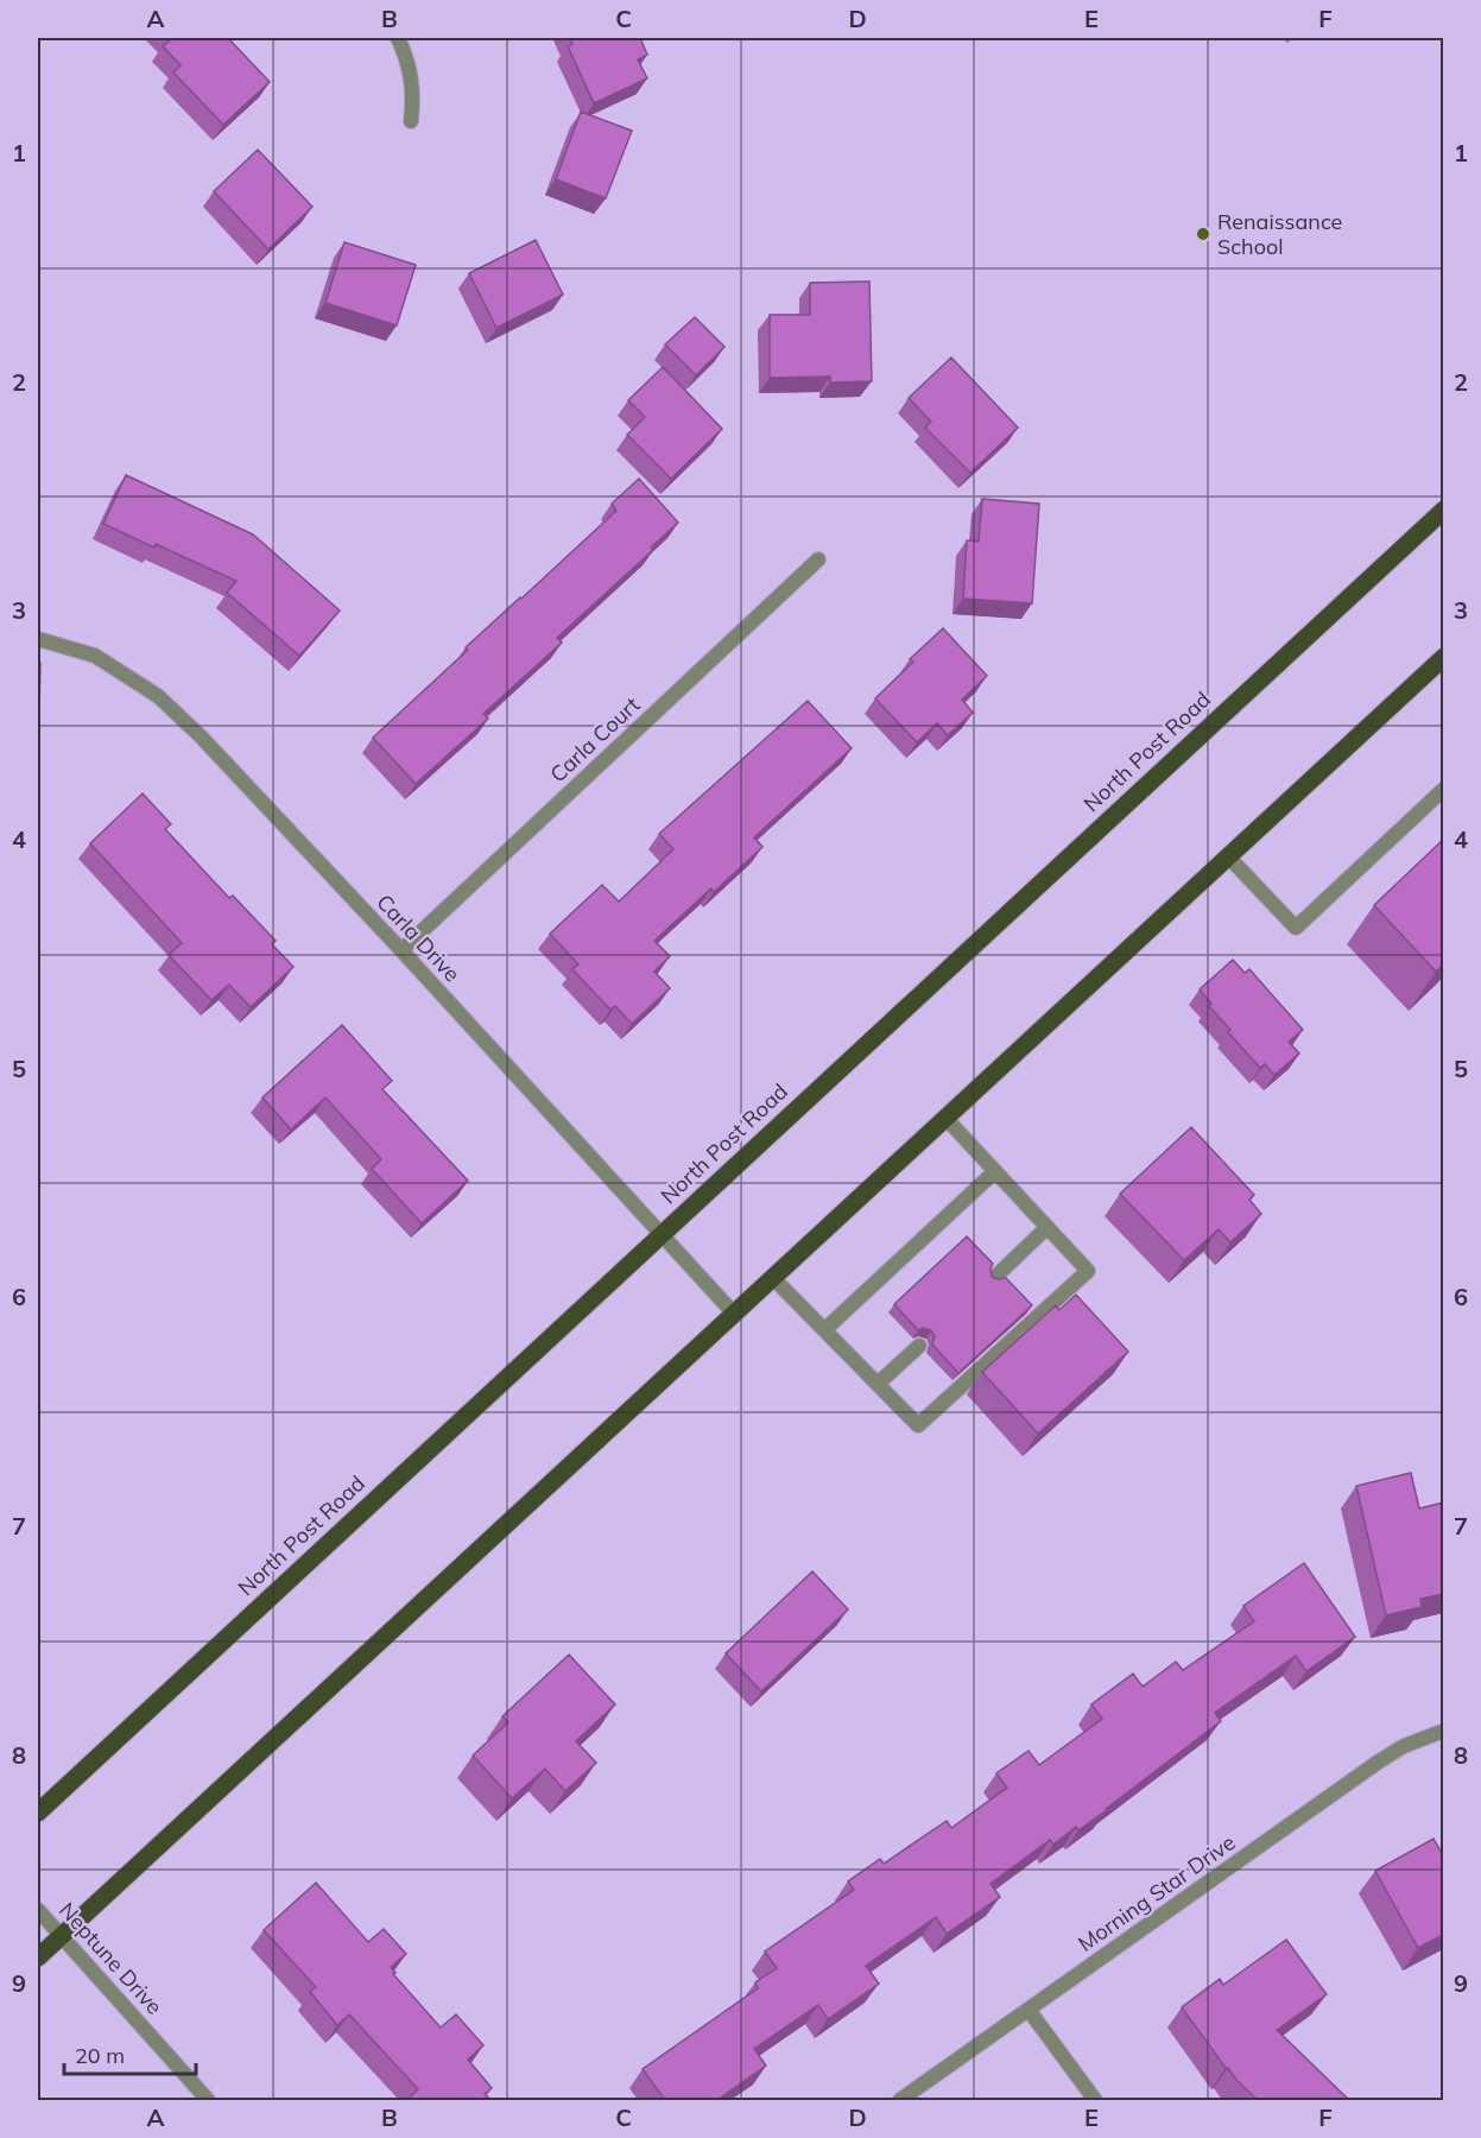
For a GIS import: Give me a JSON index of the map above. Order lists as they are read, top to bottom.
{
  "streets": {
    "main road": ["North Post Road"],
    "street": [
      "Carla Court",
      "Carla Drive",
      "Morning Star Drive",
      "Neptune Drive"
    ]
  },
  "crossings": [
    ["Carla Court", "Carla Drive"],
    ["North Post Road", "Carla Drive"]
  ],
  "places": ["Renaissance School"],
  "scale_bar": "20 m",
  "grid": {
    "columns": [
      "A",
      "B",
      "C",
      "D",
      "E",
      "F"
    ],
    "rows": [
      "1",
      "2",
      "3",
      "4",
      "5",
      "6",
      "7",
      "8",
      "9"
    ]
  }
}
